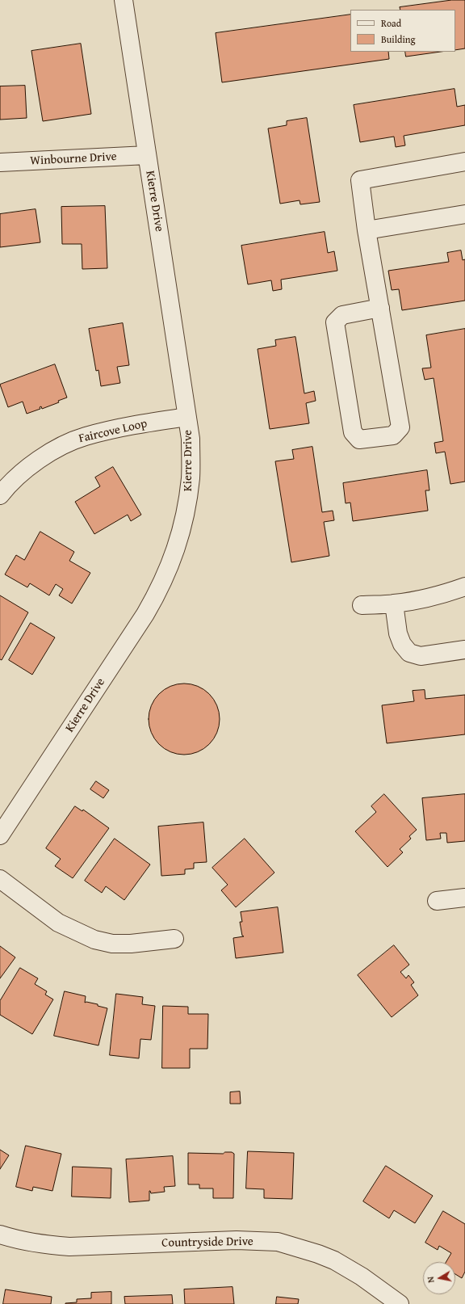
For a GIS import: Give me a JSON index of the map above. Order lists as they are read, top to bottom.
{
  "streets": {
    "street": [
      "Winbourne Drive",
      "Kierre Drive",
      "Faircove Loop",
      "Countryside Drive"
    ]
  },
  "crossings": [
    ["Winbourne Drive", "Kierre Drive"],
    ["Kierre Drive", "Faircove Loop"]
  ],
  "legend": ["Road", "Building"],
  "north": "left"
}
